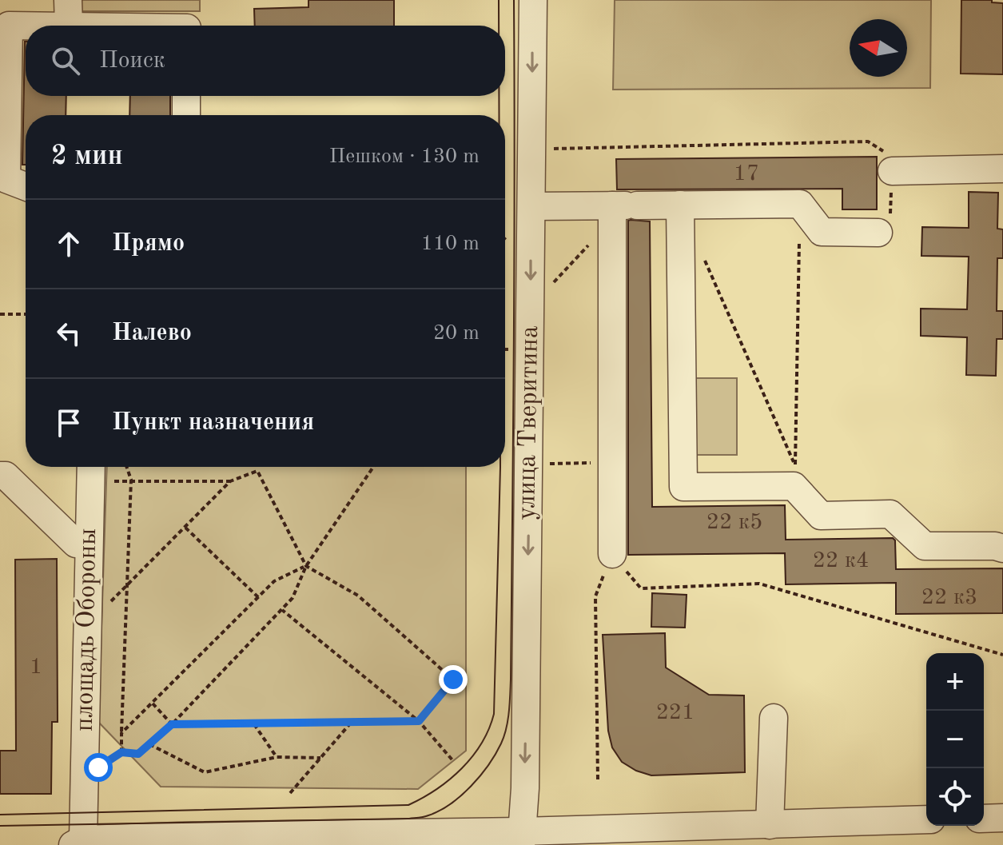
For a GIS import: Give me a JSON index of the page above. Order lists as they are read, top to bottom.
{
  "streets": {
    "street": ["улица Тверитина", "площадь Обороны"]
  },
  "house_numbers": [
    "17",
    "22 к5",
    "22 к4",
    "22 к3",
    "1",
    "221"
  ],
  "north": "left",
  "page": {
    "search": "Поиск",
    "heading": ["2 мин", "Пешком · 130 m"],
    "list": [
      ["Прямо", "110 m"],
      ["Налево", "20 m"],
      "Пункт назначения"
    ],
    "map_buttons": ["+", "−"]
  }
}
